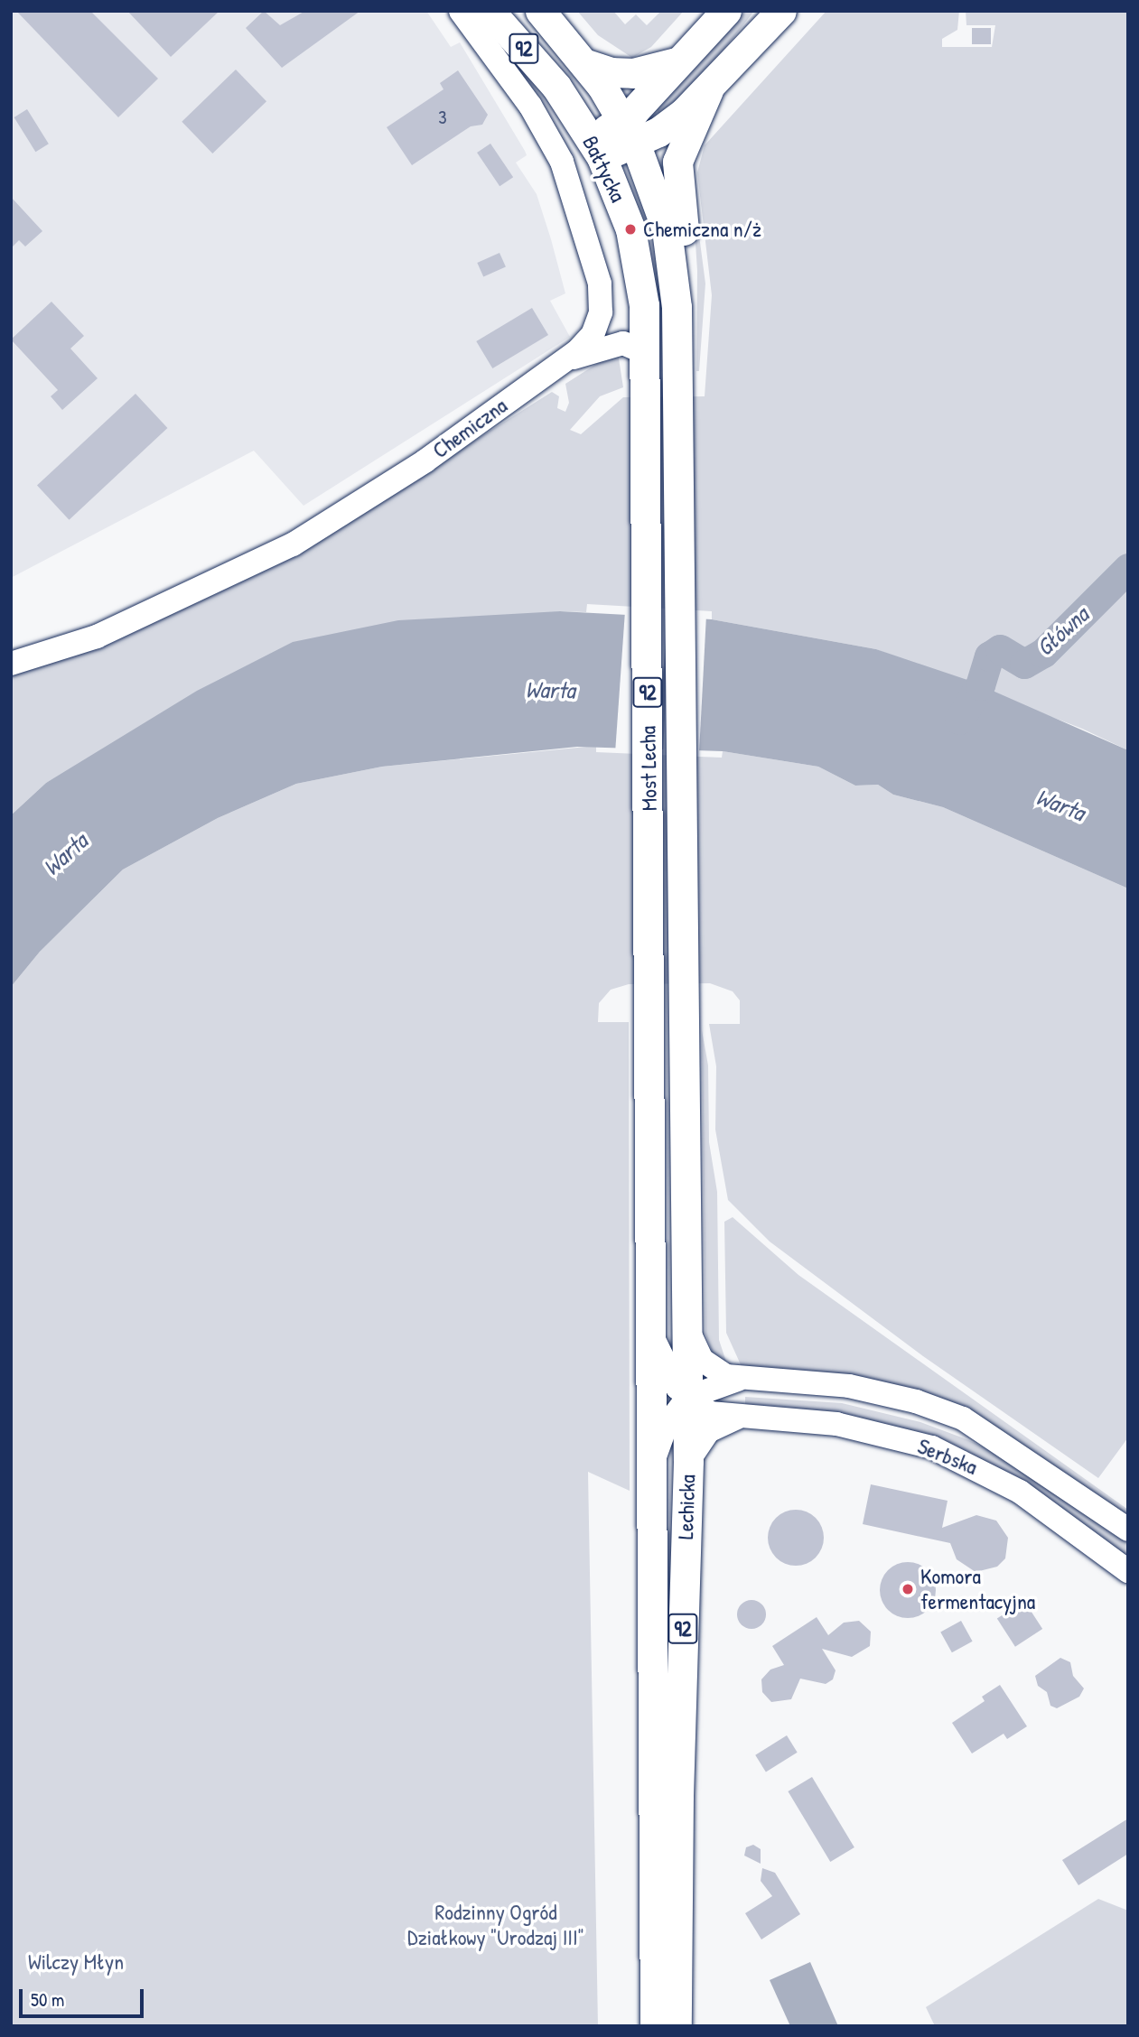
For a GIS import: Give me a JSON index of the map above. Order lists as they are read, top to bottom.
{
  "streets": {
    "main road": [
      "92",
      "Bałtycka",
      "Most Lecha",
      "Lechicka"
    ],
    "street": ["Chemiczna", "Serbska"]
  },
  "crossings": [
    ["Bałtycka", "Most Lecha"],
    ["Most Lecha", "Lechicka"],
    ["Serbska", "Lechicka"]
  ],
  "water": ["Główna", "Warta"],
  "parks": ["Rodzinny Ogród Działkowy \"Urodzaj III\"", "Wilczy Młyn"],
  "places": ["Chemiczna n/ż", "Komora fermentacyjna"],
  "house_numbers": ["3"],
  "scale_bar": "50 m"
}
